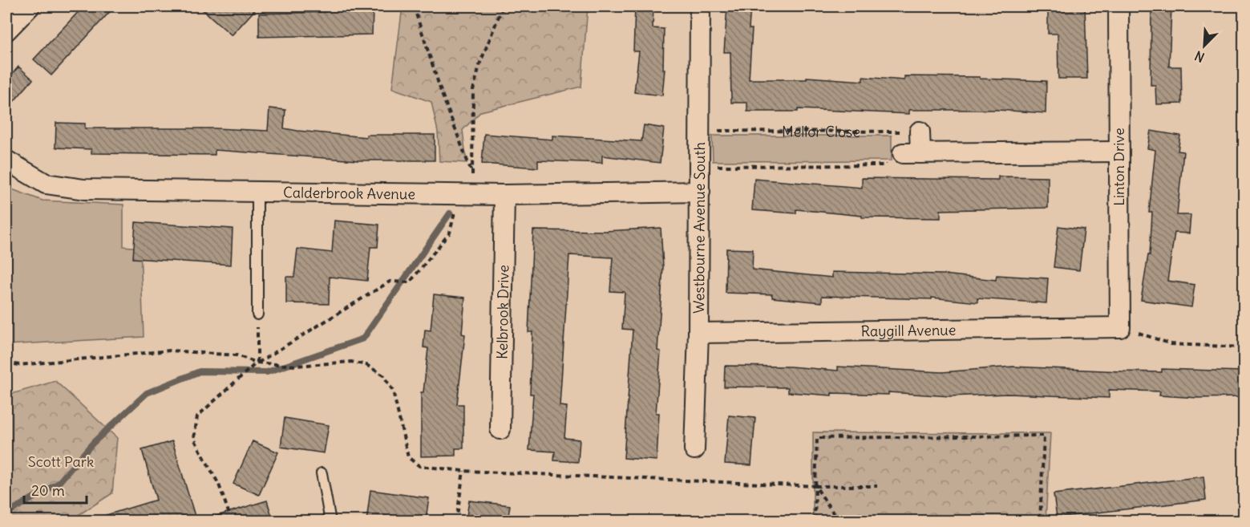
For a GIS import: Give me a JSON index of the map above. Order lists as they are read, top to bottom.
{
  "streets": {
    "street": [
      "Linton Drive",
      "Calderbrook Avenue",
      "Westbourne Avenue South",
      "Kelbrook Drive",
      "Raygill Avenue"
    ],
    "path": ["Mellor Close"]
  },
  "crossings": [
    ["Mellor Close", "Westbourne Avenue South"],
    ["Linton Drive", "Raygill Avenue"],
    ["Calderbrook Avenue", "Westbourne Avenue South"],
    ["Calderbrook Avenue", "Kelbrook Drive"],
    ["Westbourne Avenue South", "Raygill Avenue"]
  ],
  "parks": ["Scott Park"],
  "scale_bar": "20 m",
  "north": "bottom left"
}
